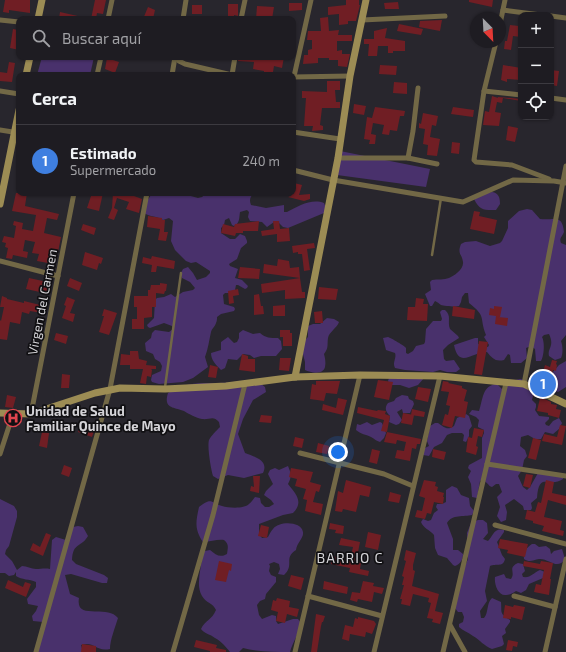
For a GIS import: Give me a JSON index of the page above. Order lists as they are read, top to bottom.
{
  "streets": {
    "street": ["Virgen del Carmen"]
  },
  "districts": ["BARRIO C"],
  "places": {
    "hospital": ["Unidad de Salud Familiar Quince de Mayo"]
  },
  "north": "bottom right",
  "page": {
    "map_buttons": ["+", "−"],
    "search": "Buscar aquí",
    "heading": "Cerca",
    "list": [
      {
        "mark": "1",
        "name": "Estimado",
        "note": "Supermercado",
        "value": "240 m"
      }
    ],
    "pins": "1"
  }
}
